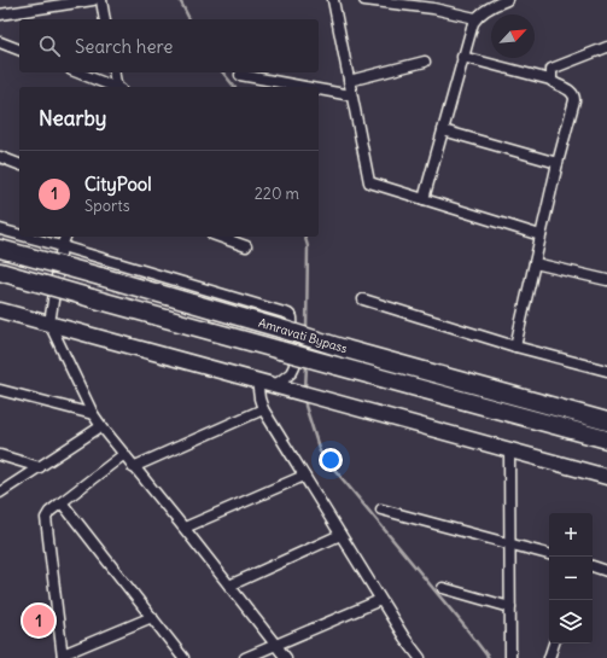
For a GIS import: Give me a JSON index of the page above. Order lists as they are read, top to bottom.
{
  "streets": {
    "highway": ["Amravati Bypass"]
  },
  "north": "top right",
  "page": {
    "search": "Search here",
    "heading": "Nearby",
    "list": [
      {
        "mark": "1",
        "name": "CityPool",
        "note": "Sports",
        "value": "220 m"
      }
    ],
    "map_buttons": ["+", "−"],
    "pins": "1"
  }
}
